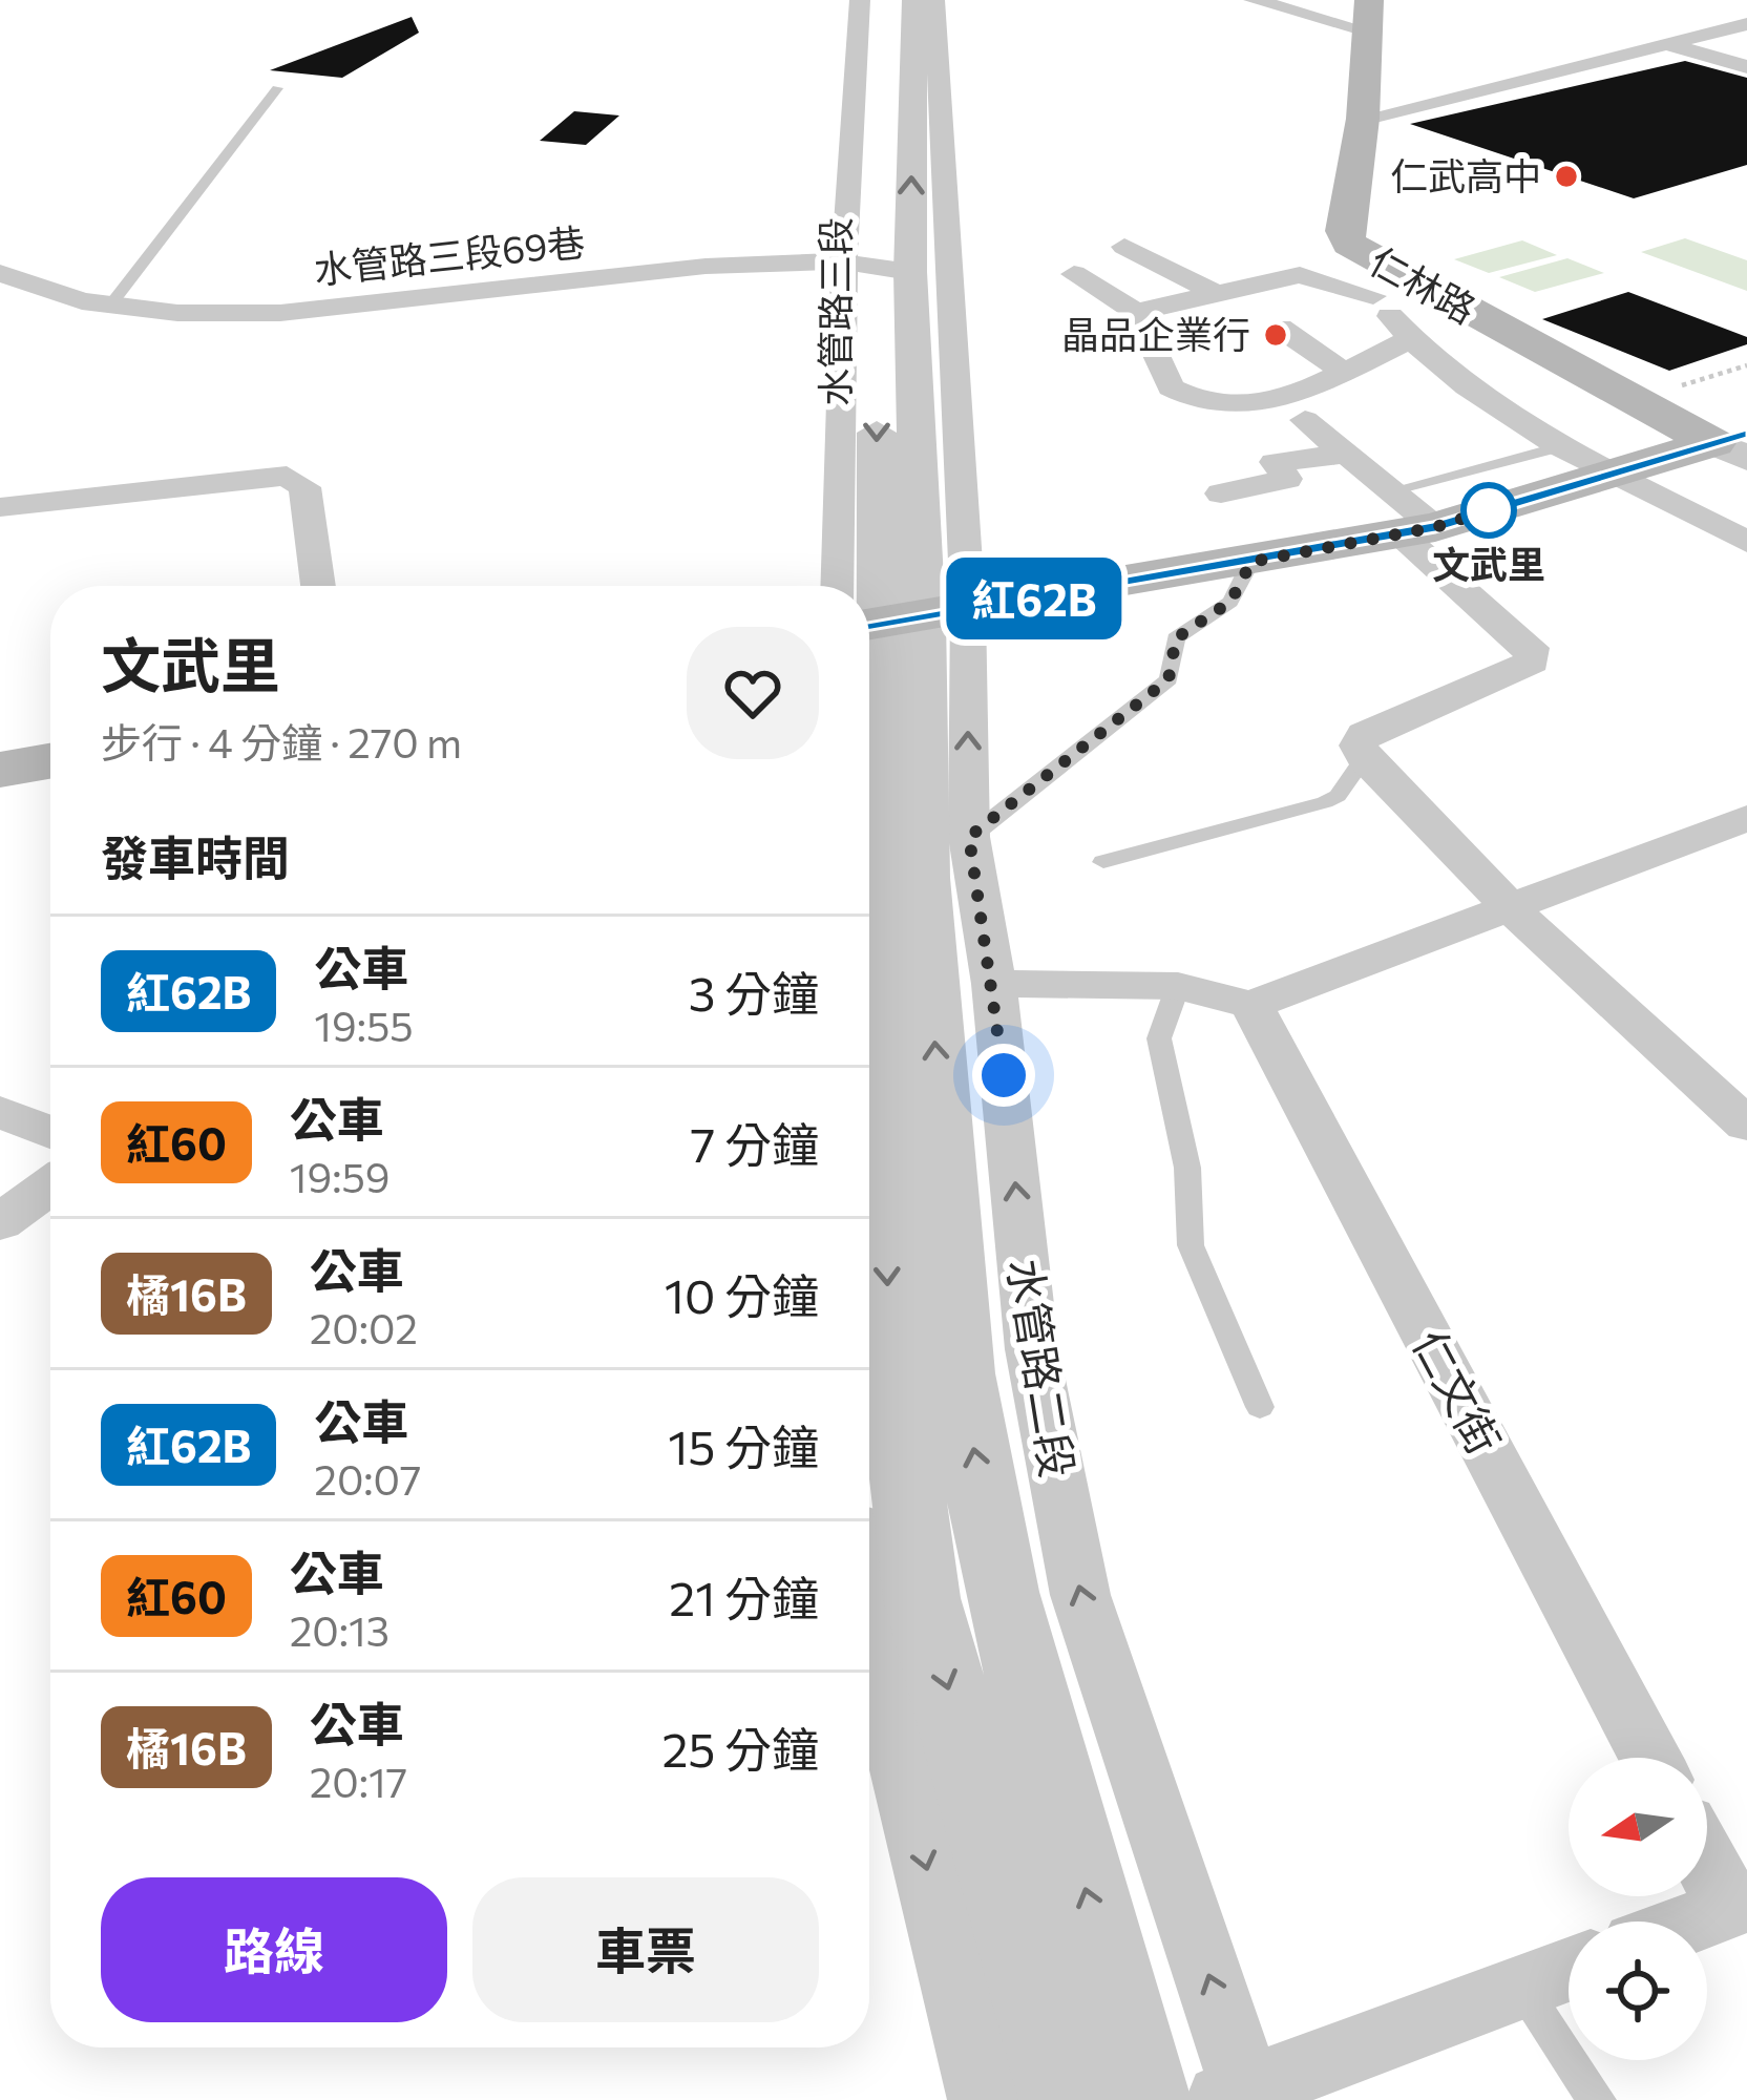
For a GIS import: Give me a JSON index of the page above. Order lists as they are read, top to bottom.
{
  "streets": {
    "main road": ["仁林路"],
    "street": [
      "水管路三段69巷",
      "水管路三段",
      "水管路二段",
      "仁文街"
    ]
  },
  "crossings": [
    ["水管路三段69巷", "水管路三段"],
    ["水管路三段", "水管路二段"]
  ],
  "places": ["仁武高中", "晶品企業行", "文武里"],
  "lines": ["bus line 紅62B"],
  "north": "left",
  "page": {
    "on_map": "紅62B",
    "heading": [
      ["文武里", "步行 · 4 分鐘 · 270 m"],
      "發車時間"
    ],
    "list": [
      {
        "mark": "紅62B",
        "name": "公車",
        "note": "19:55",
        "value": "3 分鐘"
      },
      {
        "mark": "紅60",
        "name": "公車",
        "note": "19:59",
        "value": "7 分鐘"
      },
      {
        "mark": "橘16B",
        "name": "公車",
        "note": "20:02",
        "value": "10 分鐘"
      },
      {
        "mark": "紅62B",
        "name": "公車",
        "note": "20:07",
        "value": "15 分鐘"
      },
      {
        "mark": "紅60",
        "name": "公車",
        "note": "20:13",
        "value": "21 分鐘"
      },
      {
        "mark": "橘16B",
        "name": "公車",
        "note": "20:17",
        "value": "25 分鐘"
      }
    ],
    "buttons": ["路線", "車票"]
  }
}
